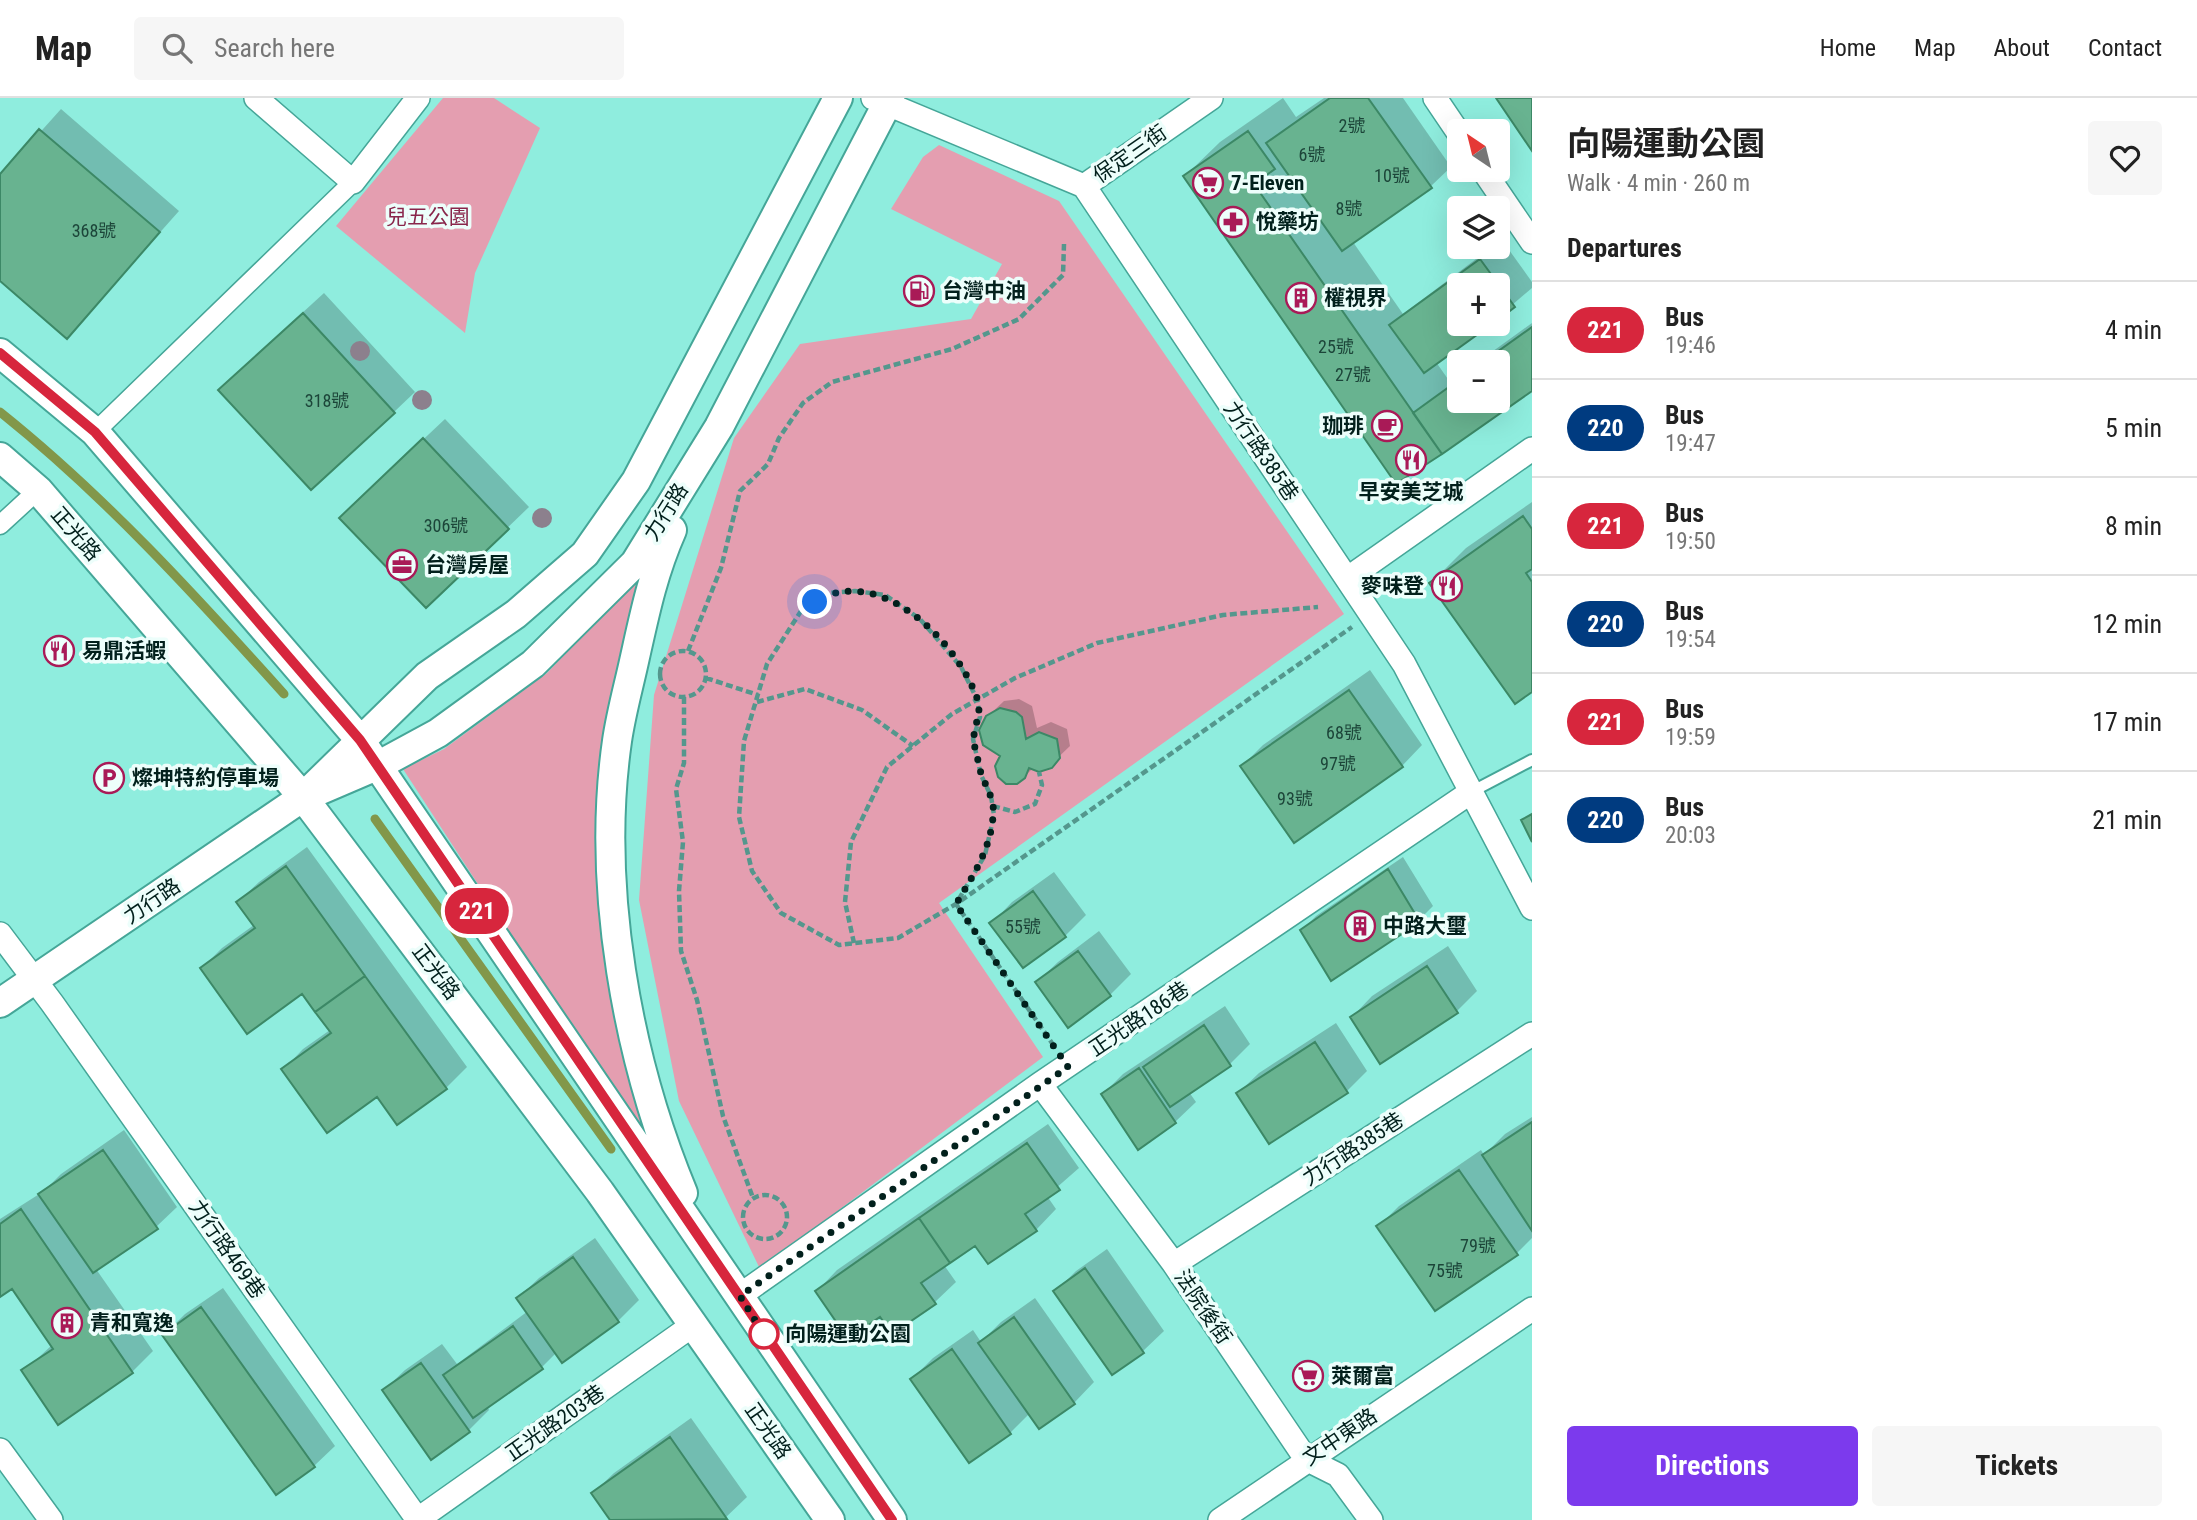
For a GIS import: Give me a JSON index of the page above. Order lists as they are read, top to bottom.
{
  "streets": {
    "street": [
      "保定三街",
      "力行路385巷",
      "力行路",
      "正光路",
      "正光路186巷",
      "力行路469巷",
      "法院後街",
      "正光路203巷",
      "文中東路"
    ]
  },
  "crossings": [
    ["保定三街", "力行路385巷"],
    ["力行路385巷", "正光路186巷"],
    ["力行路385巷", "法院後街"],
    ["力行路", "正光路"],
    ["力行路", "力行路469巷"],
    ["正光路", "正光路203巷"],
    ["正光路186巷", "法院後街"],
    ["力行路469巷", "正光路203巷"],
    ["法院後街", "文中東路"]
  ],
  "parks": ["兒五公園"],
  "places": {
    "supermarket": ["7-Eleven", "萊爾富"],
    "pharmacy": ["悅藥坊"],
    "fuel station": ["台灣中油"],
    "building": ["權視界", "中路大璽", "青和寬逸"],
    "cafe": ["珈琲"],
    "restaurant": ["早安美芝城", "麥味登", "易鼎活蝦"],
    "office": ["台灣房屋"],
    "parking": ["燦坤特約停車場"],
    "other": ["向陽運動公園"]
  },
  "lines": ["bus line 221"],
  "house_numbers": [
    "2號",
    "6號",
    "10號",
    "8號",
    "368號",
    "25號",
    "27號",
    "318號",
    "306號",
    "68號",
    "97號",
    "93號",
    "55號",
    "79號",
    "75號"
  ],
  "north": "top left",
  "page": {
    "header": "Map",
    "search": "Search here",
    "nav": [
      "Home",
      "Map",
      "About",
      "Contact"
    ],
    "on_map": "221",
    "heading": [
      ["向陽運動公園", "Walk · 4 min · 260 m"],
      "Departures"
    ],
    "map_buttons": ["+", "−"],
    "list": [
      {
        "mark": "221",
        "name": "Bus",
        "note": "19:46",
        "value": "4 min"
      },
      {
        "mark": "220",
        "name": "Bus",
        "note": "19:47",
        "value": "5 min"
      },
      {
        "mark": "221",
        "name": "Bus",
        "note": "19:50",
        "value": "8 min"
      },
      {
        "mark": "220",
        "name": "Bus",
        "note": "19:54",
        "value": "12 min"
      },
      {
        "mark": "221",
        "name": "Bus",
        "note": "19:59",
        "value": "17 min"
      },
      {
        "mark": "220",
        "name": "Bus",
        "note": "20:03",
        "value": "21 min"
      }
    ],
    "buttons": ["Directions", "Tickets"]
  }
}
